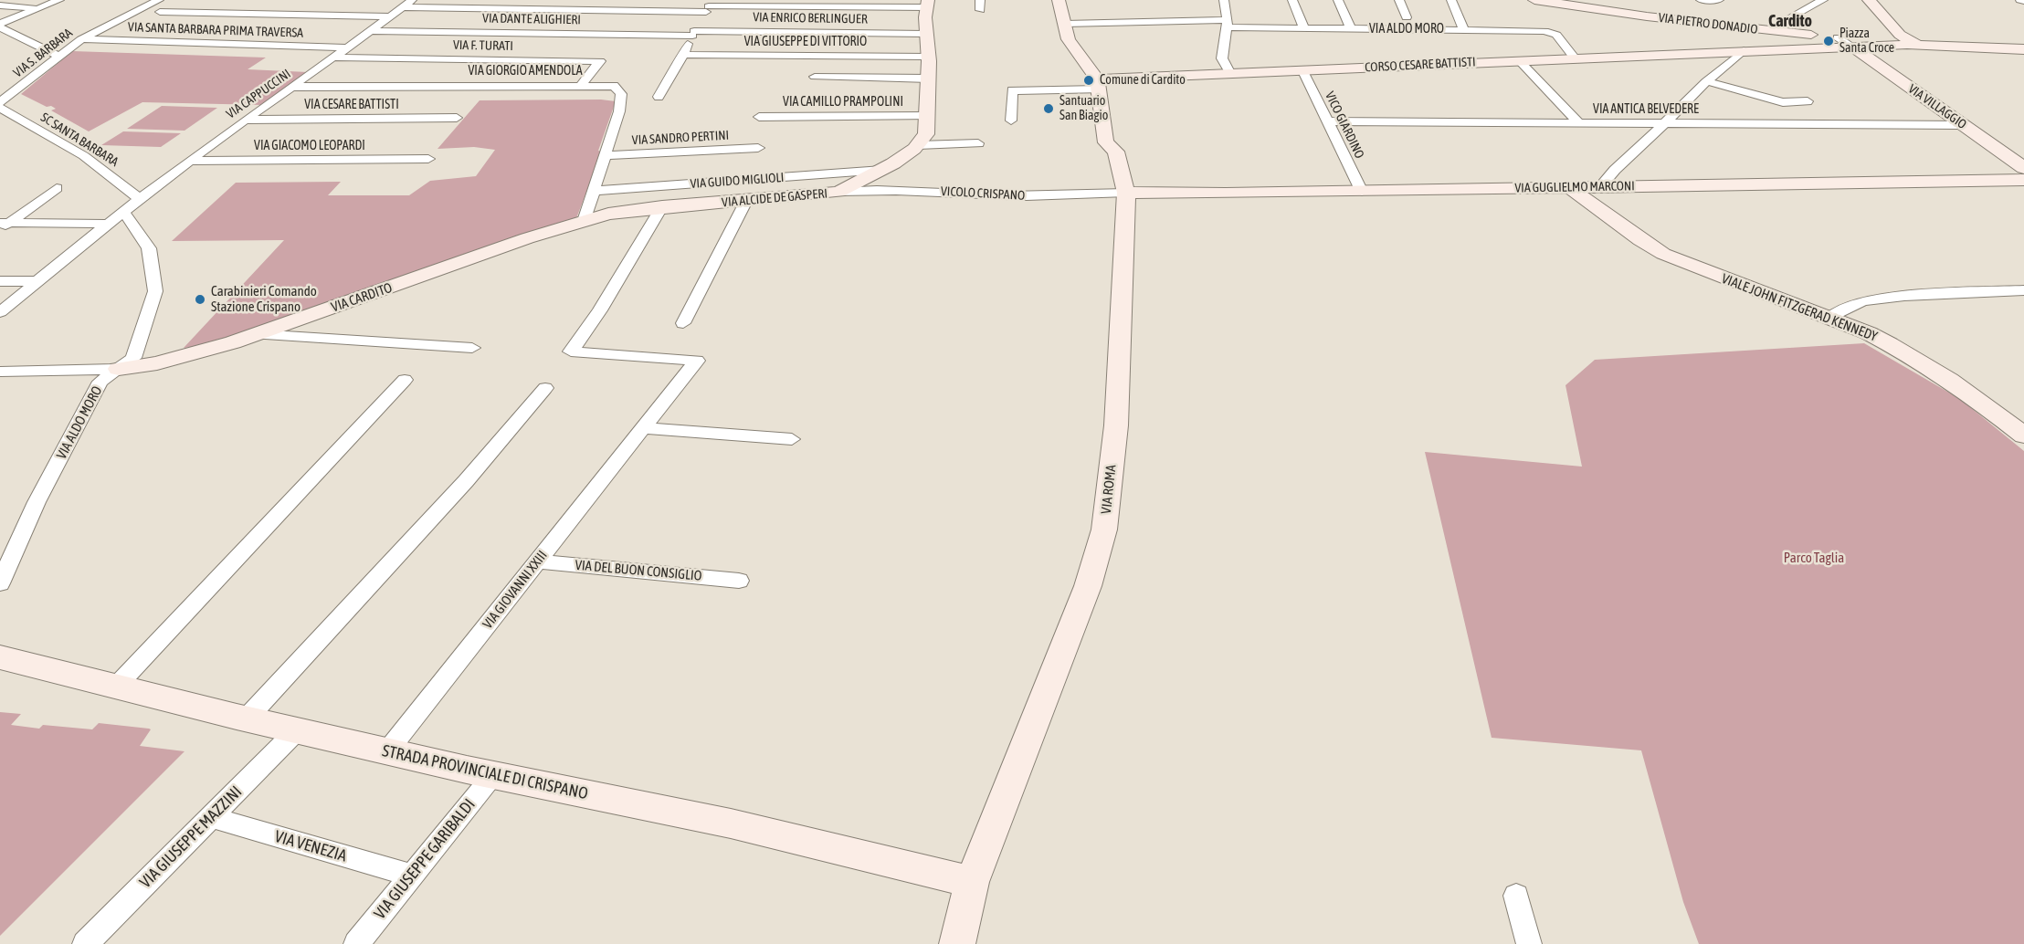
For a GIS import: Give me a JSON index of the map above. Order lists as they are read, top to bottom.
{
  "streets": {
    "street": [
      "VIA ENRICO BERLINGUER",
      "VIA DANTE ALIGHIERI",
      "VIA PIETRO DONADIO",
      "VIA ALDO MORO",
      "VIA SANTA BARBARA PRIMA TRAVERSA",
      "VIA GIUSEPPE DI VITTORIO",
      "VIA F. TURATI",
      "VIA S. BARBARA",
      "CORSO CESARE BATTISTI",
      "VIA GIORGIO AMENDOLA",
      "VIA CAPPUCCINI",
      "VIA CAMILLO PRAMPOLINI",
      "VIA CESARE BATTISTI",
      "VIA VILLAGGIO",
      "VIA ANTICA BELVEDERE",
      "VICO GIARDINO",
      "VIA SANDRO PERTINI",
      "SC SANTA BARBARA",
      "VIA GIACOMO LEOPARDI",
      "VIA GUIDO MIGLIOLI",
      "VIA GUGLIELMO MARCONI",
      "VICOLO CRISPANO",
      "VIA ALCIDE DE GASPERI",
      "VIA CARDITO",
      "VIALE JOHN FITZGERAD KENNEDY",
      "VIA ROMA",
      "VIA DEL BUON CONSIGLIO",
      "VIA GIOVANNI XXIII",
      "STRADA PROVINCIALE DI CRISPANO",
      "VIA GIUSEPPE MAZZINI",
      "VIA VENEZIA",
      "VIA GIUSEPPE GARIBALDI"
    ]
  },
  "crossings": [
    ["VIA ENRICO BERLINGUER", "VIA DANTE ALIGHIERI"],
    ["VIA DANTE ALIGHIERI", "VIA CAPPUCCINI"],
    ["VIA PIETRO DONADIO", "CORSO CESARE BATTISTI"],
    ["VIA PIETRO DONADIO", "VIA VILLAGGIO"],
    ["VIA ALDO MORO", "CORSO CESARE BATTISTI"],
    ["VIA ALDO MORO", "VIA CAPPUCCINI"],
    ["VIA ALDO MORO", "VIA CARDITO"],
    ["VIA SANTA BARBARA PRIMA TRAVERSA", "VIA S. BARBARA"],
    ["VIA SANTA BARBARA PRIMA TRAVERSA", "VIA CAPPUCCINI"],
    ["VIA F. TURATI", "VIA GIORGIO AMENDOLA"],
    ["VIA F. TURATI", "VIA CAPPUCCINI"],
    ["VIA S. BARBARA", "SC SANTA BARBARA"],
    ["CORSO CESARE BATTISTI", "VIA VILLAGGIO"],
    ["CORSO CESARE BATTISTI", "VICO GIARDINO"],
    ["CORSO CESARE BATTISTI", "VIA ROMA"],
    ["VIA GIORGIO AMENDOLA", "VIA CAPPUCCINI"],
    ["VIA GIORGIO AMENDOLA", "VIA SANDRO PERTINI"],
    ["VIA GIORGIO AMENDOLA", "VIA GUIDO MIGLIOLI"],
    ["VIA GIORGIO AMENDOLA", "VIA ALCIDE DE GASPERI"],
    ["VIA GIORGIO AMENDOLA", "VIA CARDITO"],
    ["VIA CAPPUCCINI", "VIA CESARE BATTISTI"],
    ["VIA CAPPUCCINI", "SC SANTA BARBARA"],
    ["VIA CAPPUCCINI", "VIA GIACOMO LEOPARDI"],
    ["VIA VILLAGGIO", "VIA ANTICA BELVEDERE"],
    ["VIA ANTICA BELVEDERE", "VICO GIARDINO"],
    ["VICO GIARDINO", "VIA GUGLIELMO MARCONI"],
    ["VIA GUIDO MIGLIOLI", "VIA ALCIDE DE GASPERI"],
    ["VIA GUGLIELMO MARCONI", "VICOLO CRISPANO"],
    ["VIA GUGLIELMO MARCONI", "VIALE JOHN FITZGERAD KENNEDY"],
    ["VIA GUGLIELMO MARCONI", "VIA ROMA"],
    ["VICOLO CRISPANO", "VIA ALCIDE DE GASPERI"],
    ["VICOLO CRISPANO", "VIA ROMA"],
    ["VIA ALCIDE DE GASPERI", "VIA CARDITO"],
    ["VIA ALCIDE DE GASPERI", "VIA GIOVANNI XXIII"],
    ["VIA ROMA", "STRADA PROVINCIALE DI CRISPANO"],
    ["VIA DEL BUON CONSIGLIO", "VIA GIOVANNI XXIII"],
    ["VIA GIOVANNI XXIII", "STRADA PROVINCIALE DI CRISPANO"],
    ["STRADA PROVINCIALE DI CRISPANO", "VIA GIUSEPPE MAZZINI"],
    ["STRADA PROVINCIALE DI CRISPANO", "VIA GIUSEPPE GARIBALDI"],
    ["VIA GIUSEPPE MAZZINI", "VIA VENEZIA"],
    ["VIA VENEZIA", "VIA GIUSEPPE GARIBALDI"]
  ],
  "districts": ["Cardito"],
  "parks": ["Parco Taglia"],
  "places": [
    "Piazza Santa Croce",
    "Comune di Cardito",
    "Santuario San Biagio",
    "Carabinieri Comando Stazione Crispano"
  ]
}
